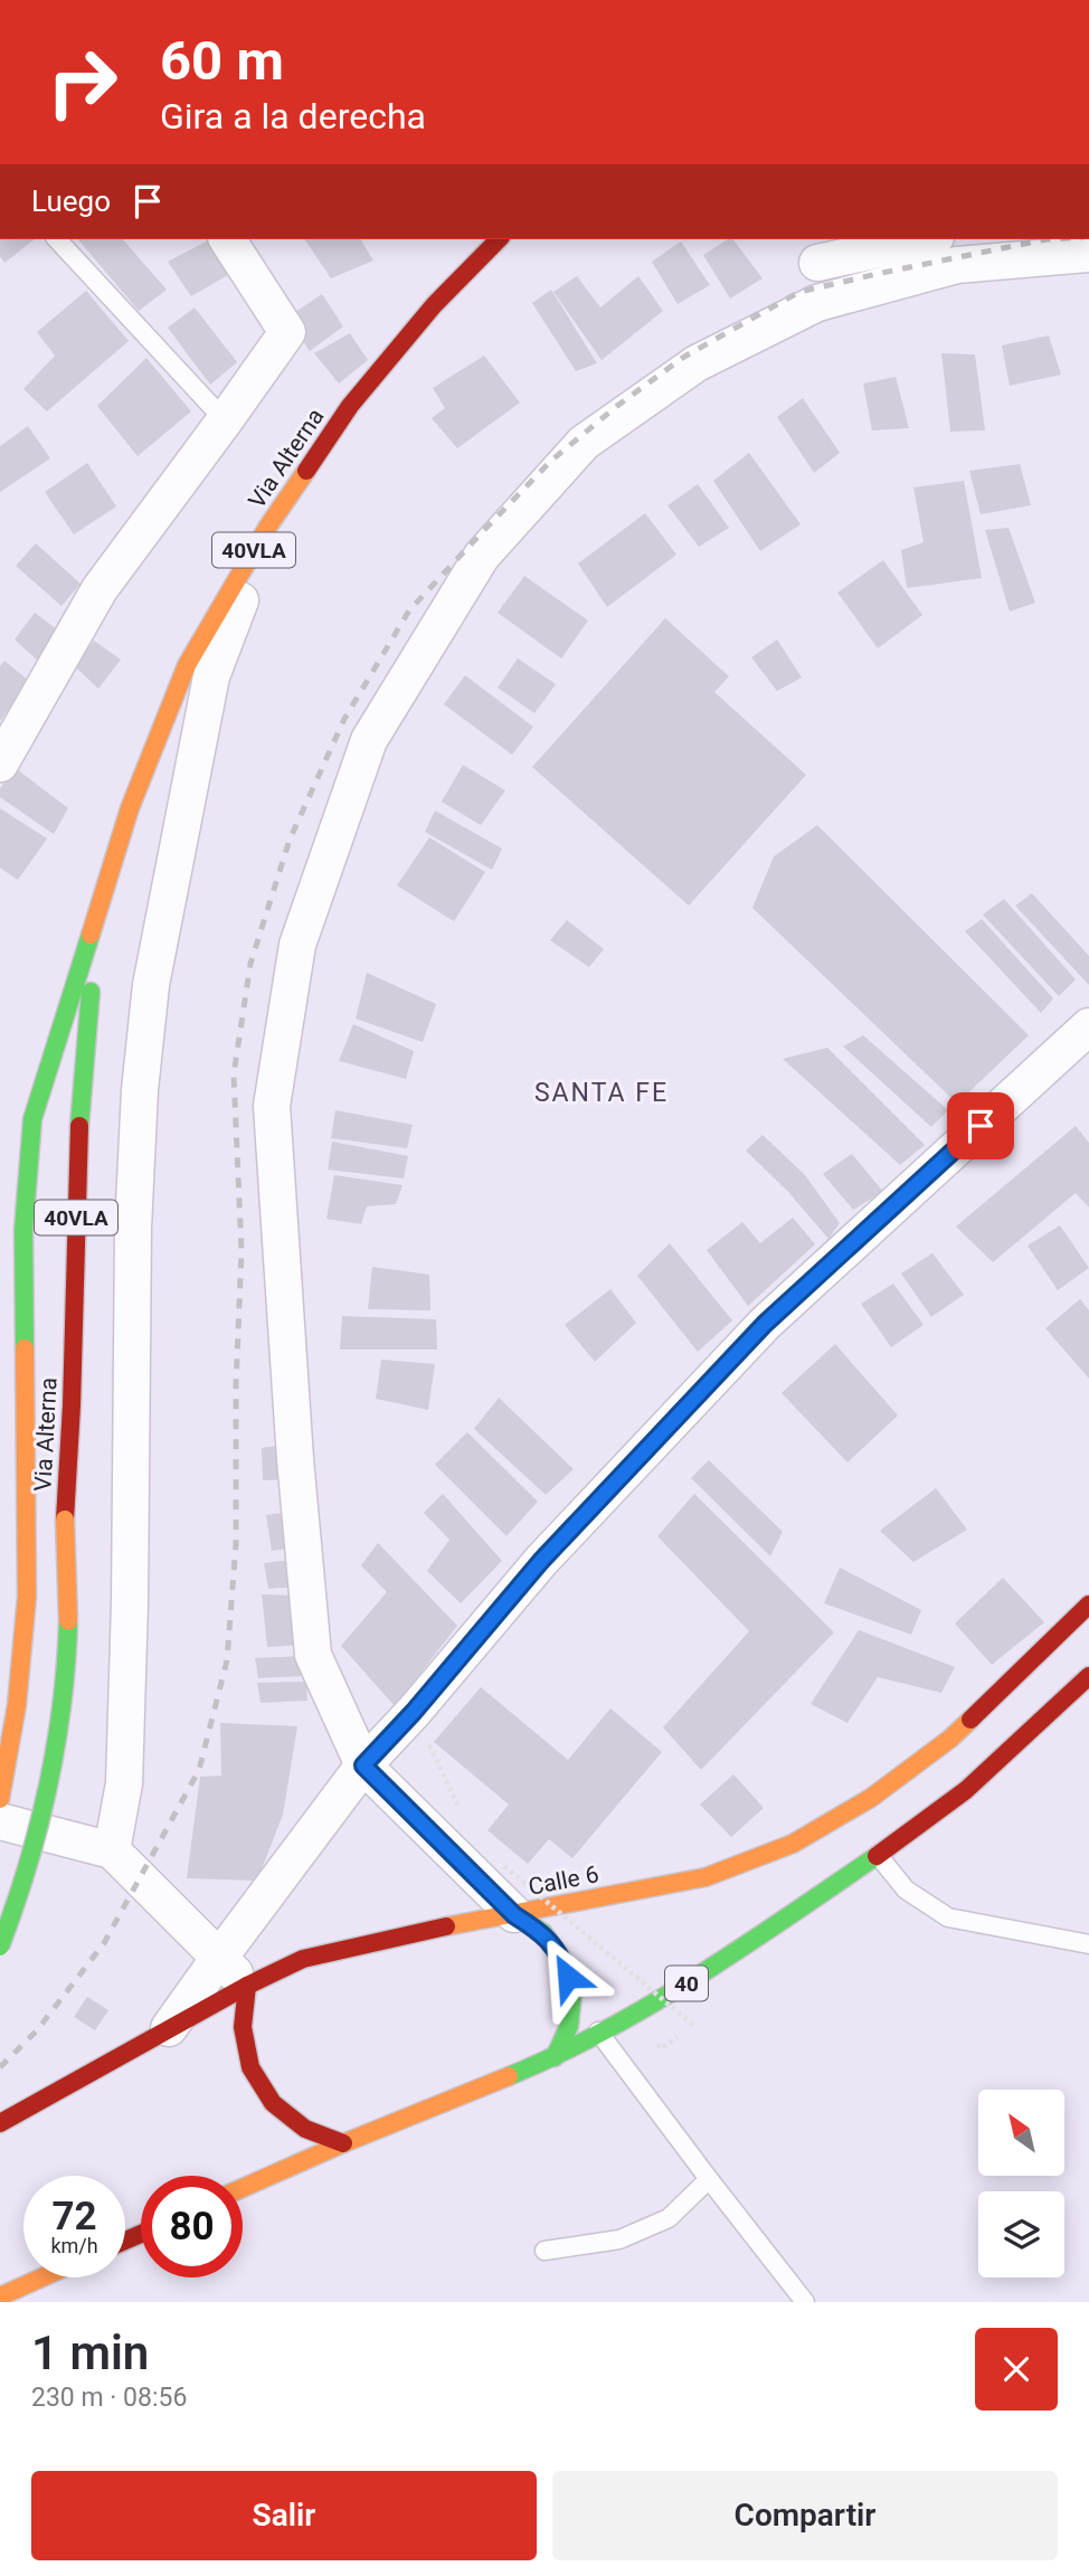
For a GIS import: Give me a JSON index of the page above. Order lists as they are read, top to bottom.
{
  "streets": {
    "main road": [
      "Via Alterna",
      "40VLA",
      "Calle 6",
      "40"
    ]
  },
  "districts": ["SANTA FE"],
  "north": "top left",
  "page": {
    "turn": ["60 m", "Gira a la derecha"],
    "then": "Luego",
    "speed": "72 km/h",
    "limit": "80",
    "heading": ["1 min", "230 m · 08:56"],
    "buttons": ["Salir", "Compartir"]
  }
}
